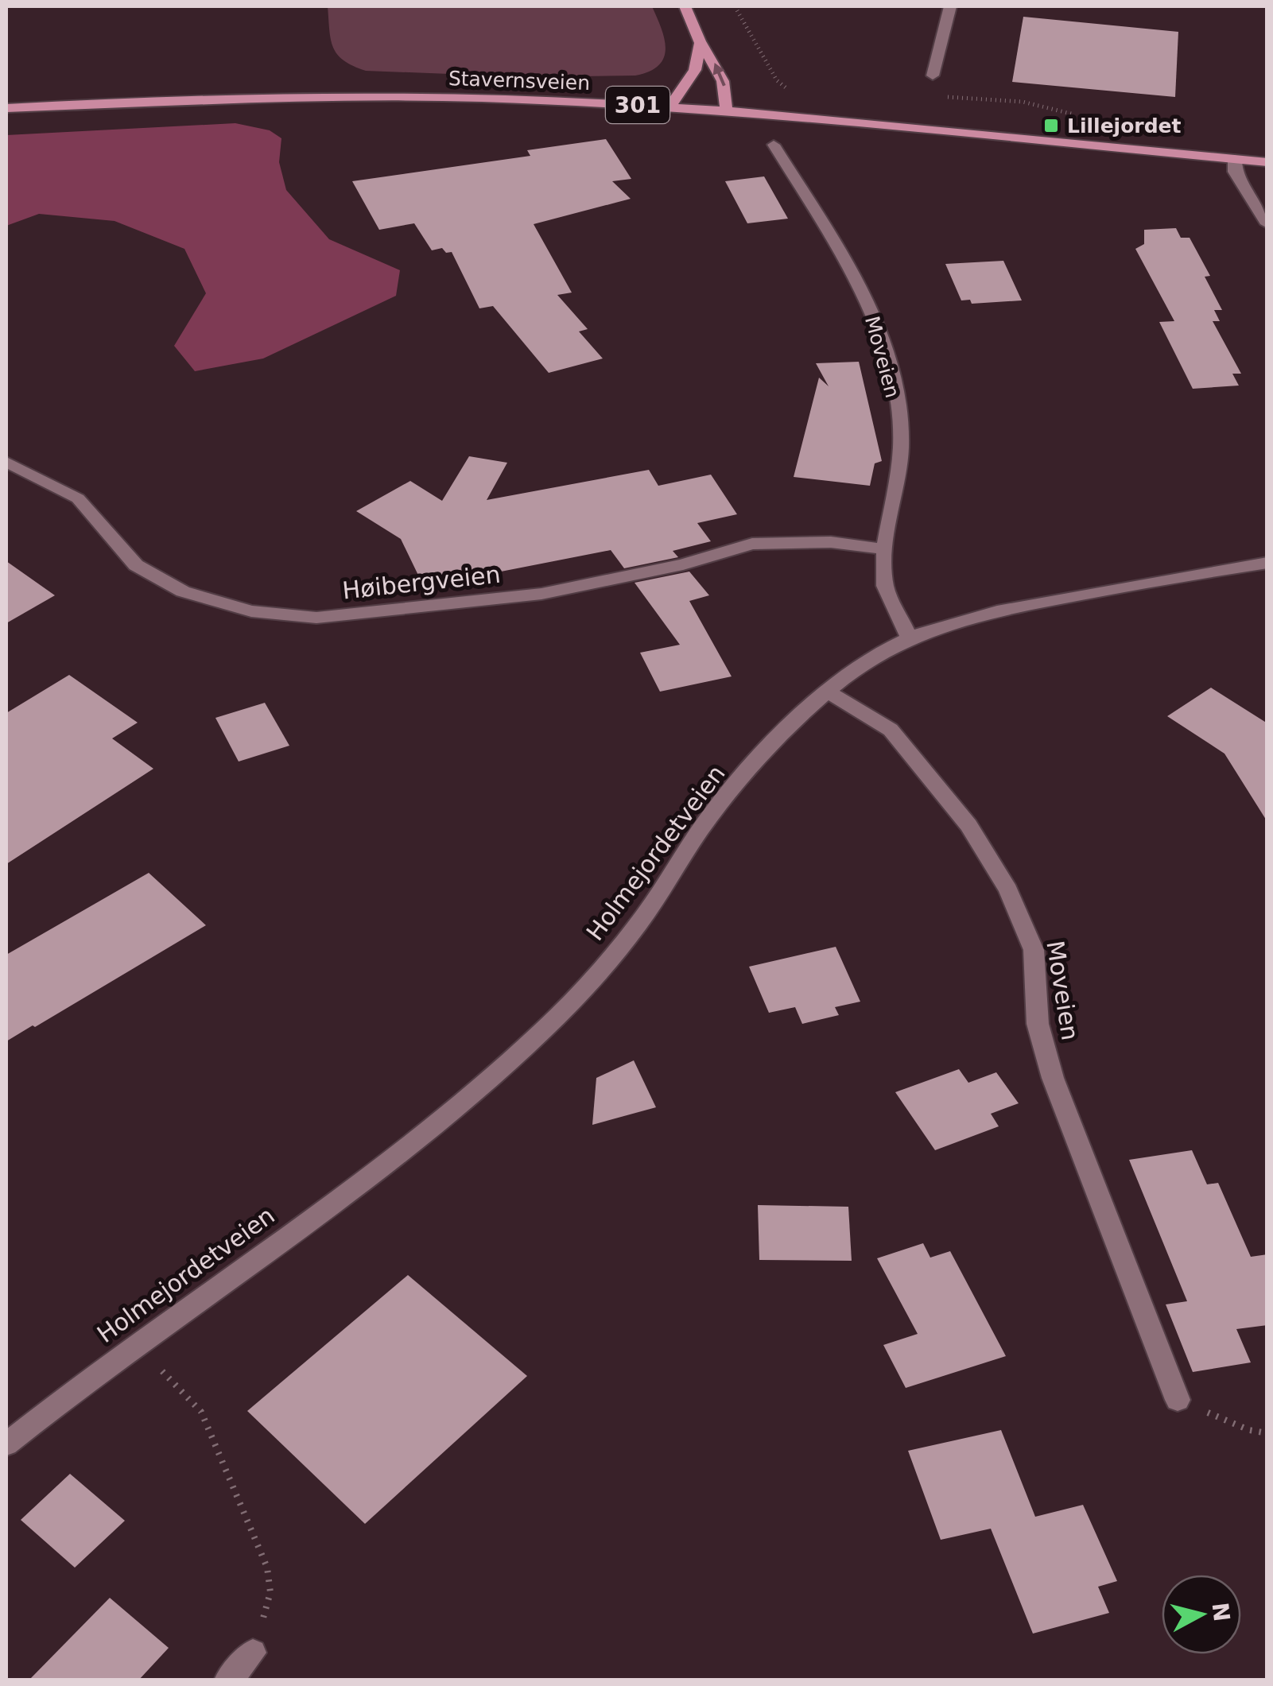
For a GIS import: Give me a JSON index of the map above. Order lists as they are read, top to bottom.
{
  "streets": {
    "main road": ["Stavernsveien", "301"],
    "street": ["Moveien", "Høibergveien", "Holmejordetveien"]
  },
  "crossings": [
    ["Moveien", "Høibergveien"],
    ["Moveien", "Holmejordetveien"]
  ],
  "places": {
    "transit": ["Lillejordet"]
  },
  "north": "right"
}
